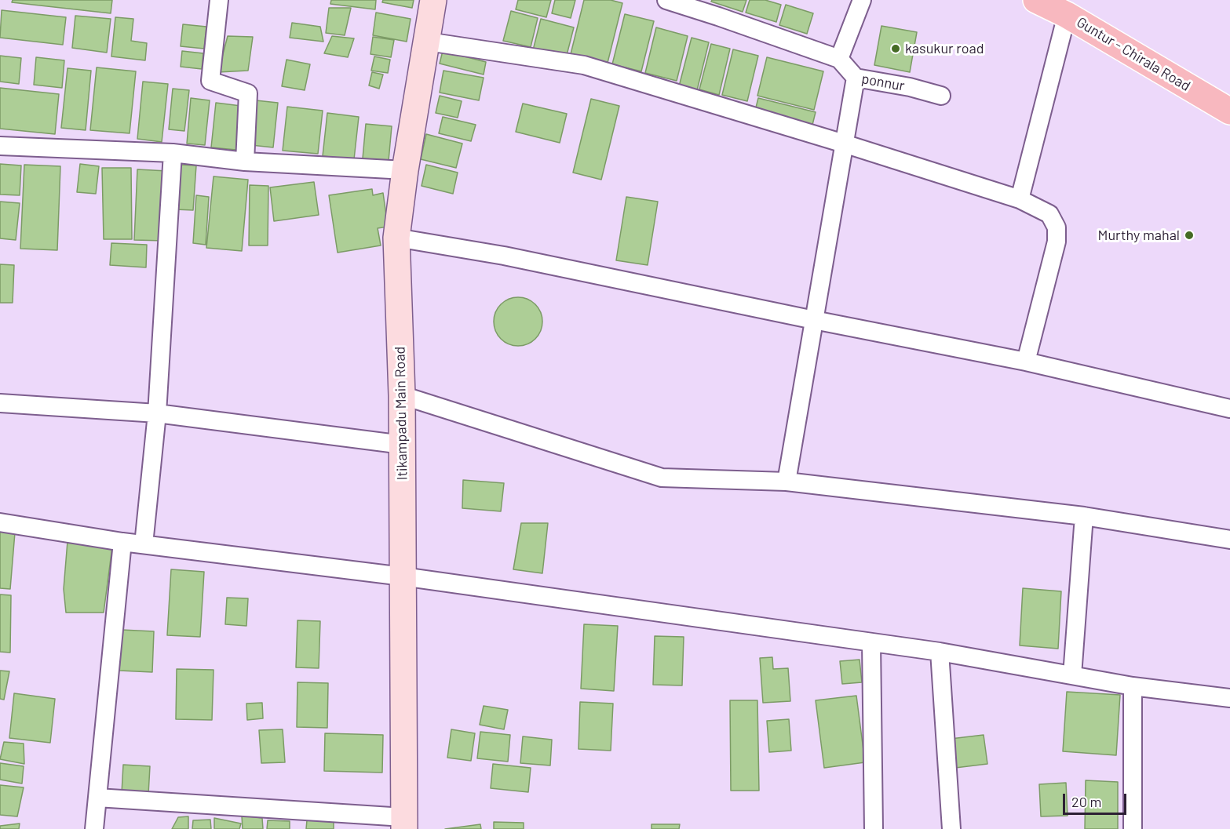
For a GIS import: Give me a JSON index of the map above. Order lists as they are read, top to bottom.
{
  "streets": {
    "main road": ["Guntur - Chirala Road"],
    "street": ["ponnur", "Itikampadu Main Road"]
  },
  "places": ["kasukur road", "Murthy mahal"],
  "scale_bar": "20 m"
}
